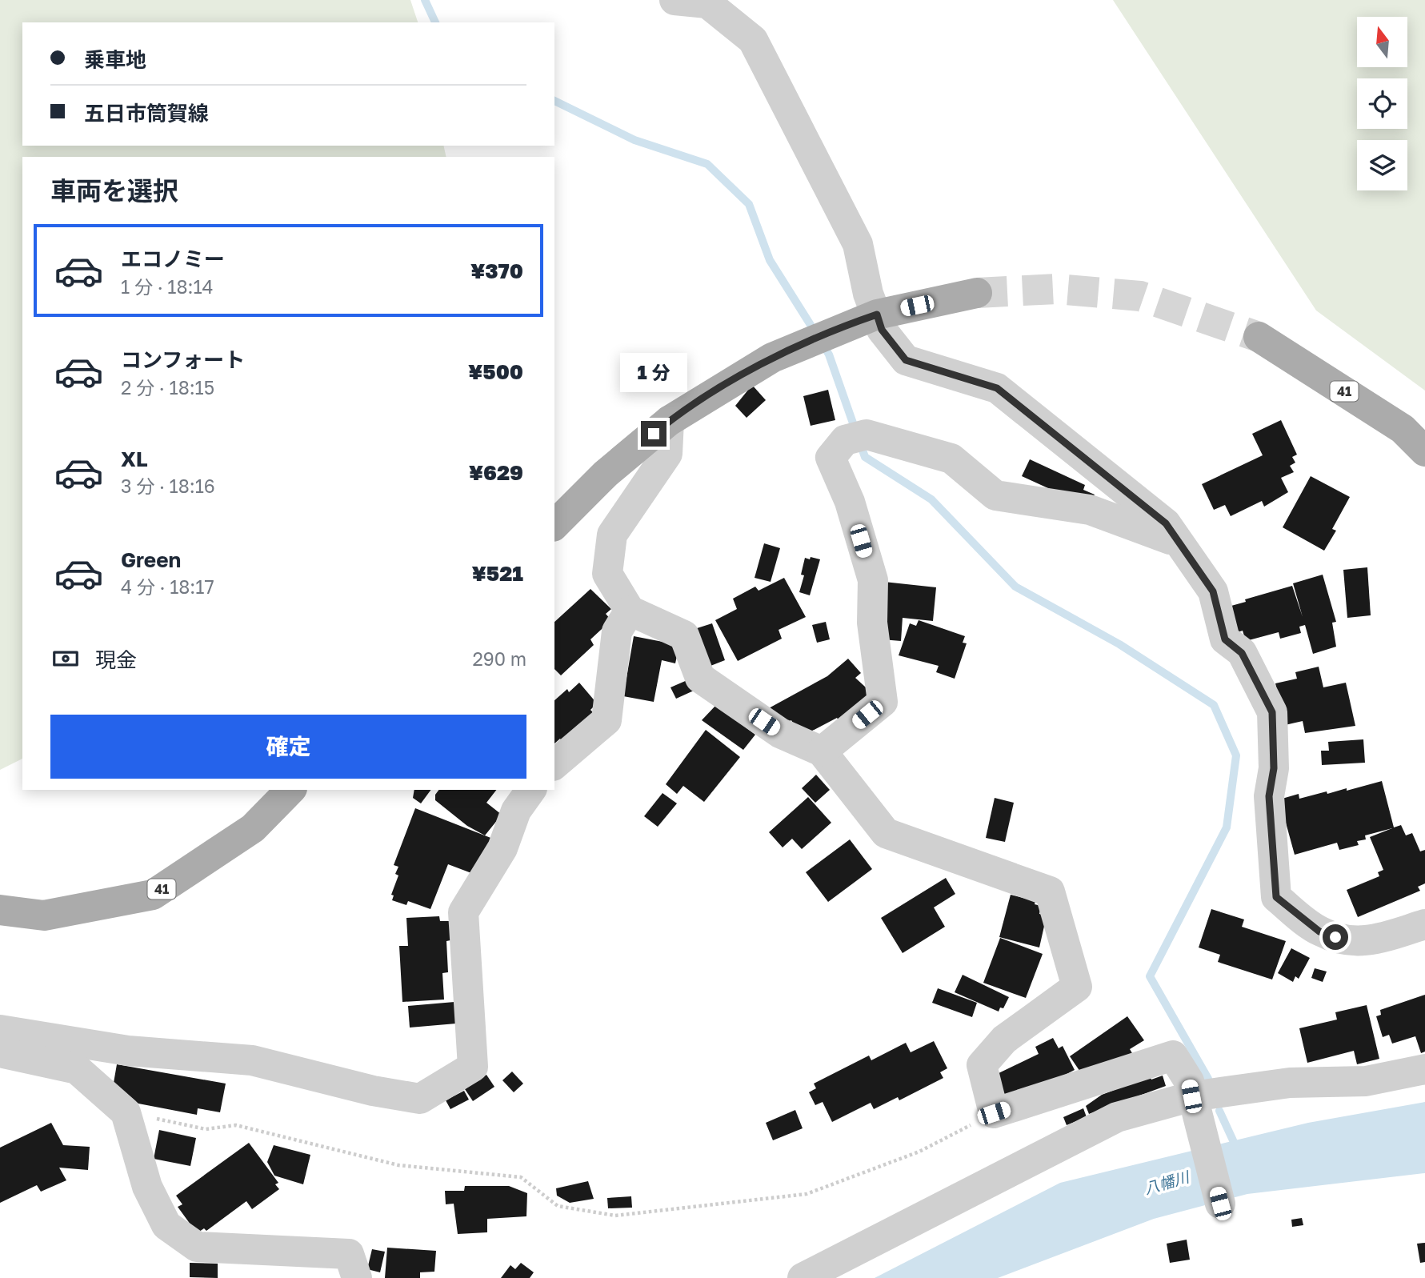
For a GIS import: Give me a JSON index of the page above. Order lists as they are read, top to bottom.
{
  "streets": {
    "main road": ["41"]
  },
  "water": ["八幡川"],
  "north": "top",
  "page": {
    "banner": ["乗車地", "五日市筒賀線"],
    "heading": "車両を選択",
    "list": [
      {
        "name": "エコノミー",
        "note": "1 分 · 18:14",
        "value": "¥370"
      },
      {
        "name": "コンフォート",
        "note": "2 分 · 18:15",
        "value": "¥500"
      },
      {
        "name": "XL",
        "note": "3 分 · 18:16",
        "value": "¥629"
      },
      {
        "name": "Green",
        "note": "4 分 · 18:17",
        "value": "¥521"
      }
    ],
    "bubble": "1 分",
    "pay": ["現金", "290 m"],
    "buttons": "確定"
  }
}
